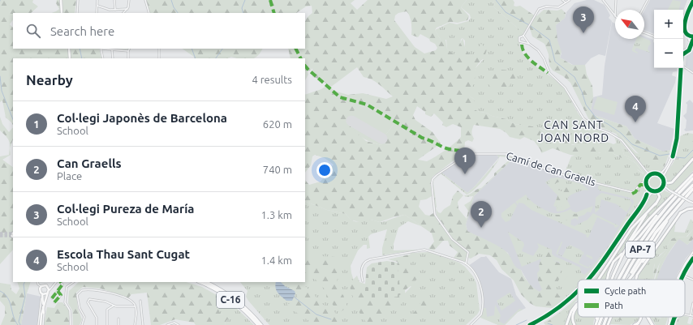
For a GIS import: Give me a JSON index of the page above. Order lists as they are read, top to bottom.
{
  "streets": {
    "highway": ["AP-7", "C-16"],
    "street": ["Camí de Can Graells"]
  },
  "districts": ["CAN SANT JOAN NORD"],
  "legend": ["Cycle path", "Path"],
  "north": "top left",
  "page": {
    "pins": [
      "3",
      "4",
      "1",
      "2"
    ],
    "map_buttons": ["+", "−"],
    "search": "Search here",
    "heading": ["Nearby", "4 results"],
    "list": [
      {
        "mark": "1",
        "name": "Col·legi Japonès de Barcelona",
        "note": "School",
        "value": "620 m"
      },
      {
        "mark": "2",
        "name": "Can Graells",
        "note": "Place",
        "value": "740 m"
      },
      {
        "mark": "3",
        "name": "Col·legi Pureza de María",
        "note": "School",
        "value": "1.3 km"
      },
      {
        "mark": "4",
        "name": "Escola Thau Sant Cugat",
        "note": "School",
        "value": "1.4 km"
      }
    ]
  }
}
